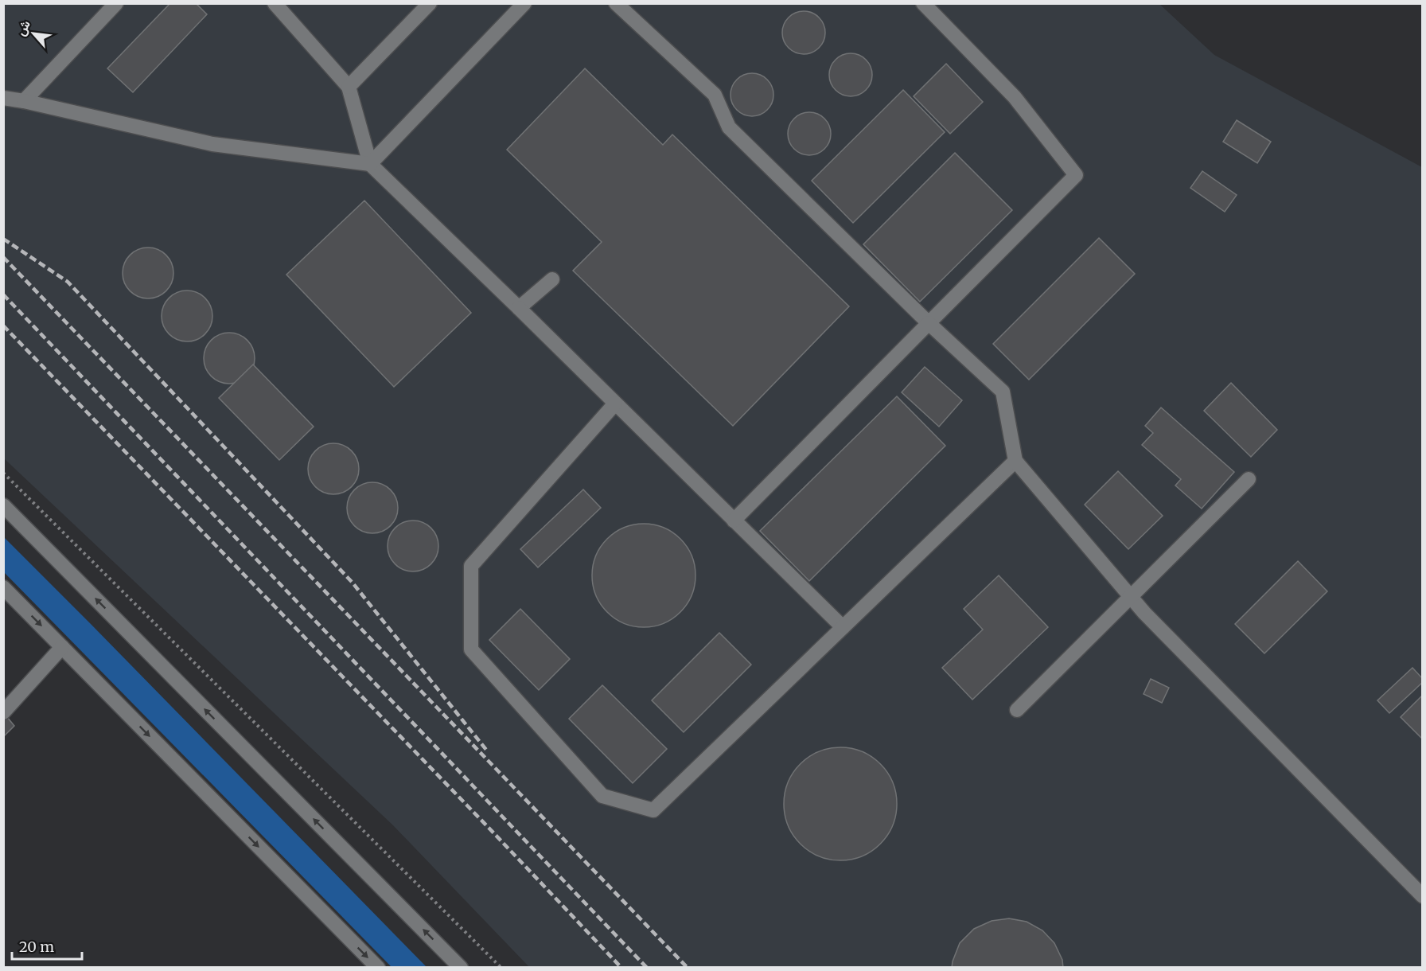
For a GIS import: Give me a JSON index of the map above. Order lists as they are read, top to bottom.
{
  "scale_bar": "20 m",
  "north": "top left"
}
